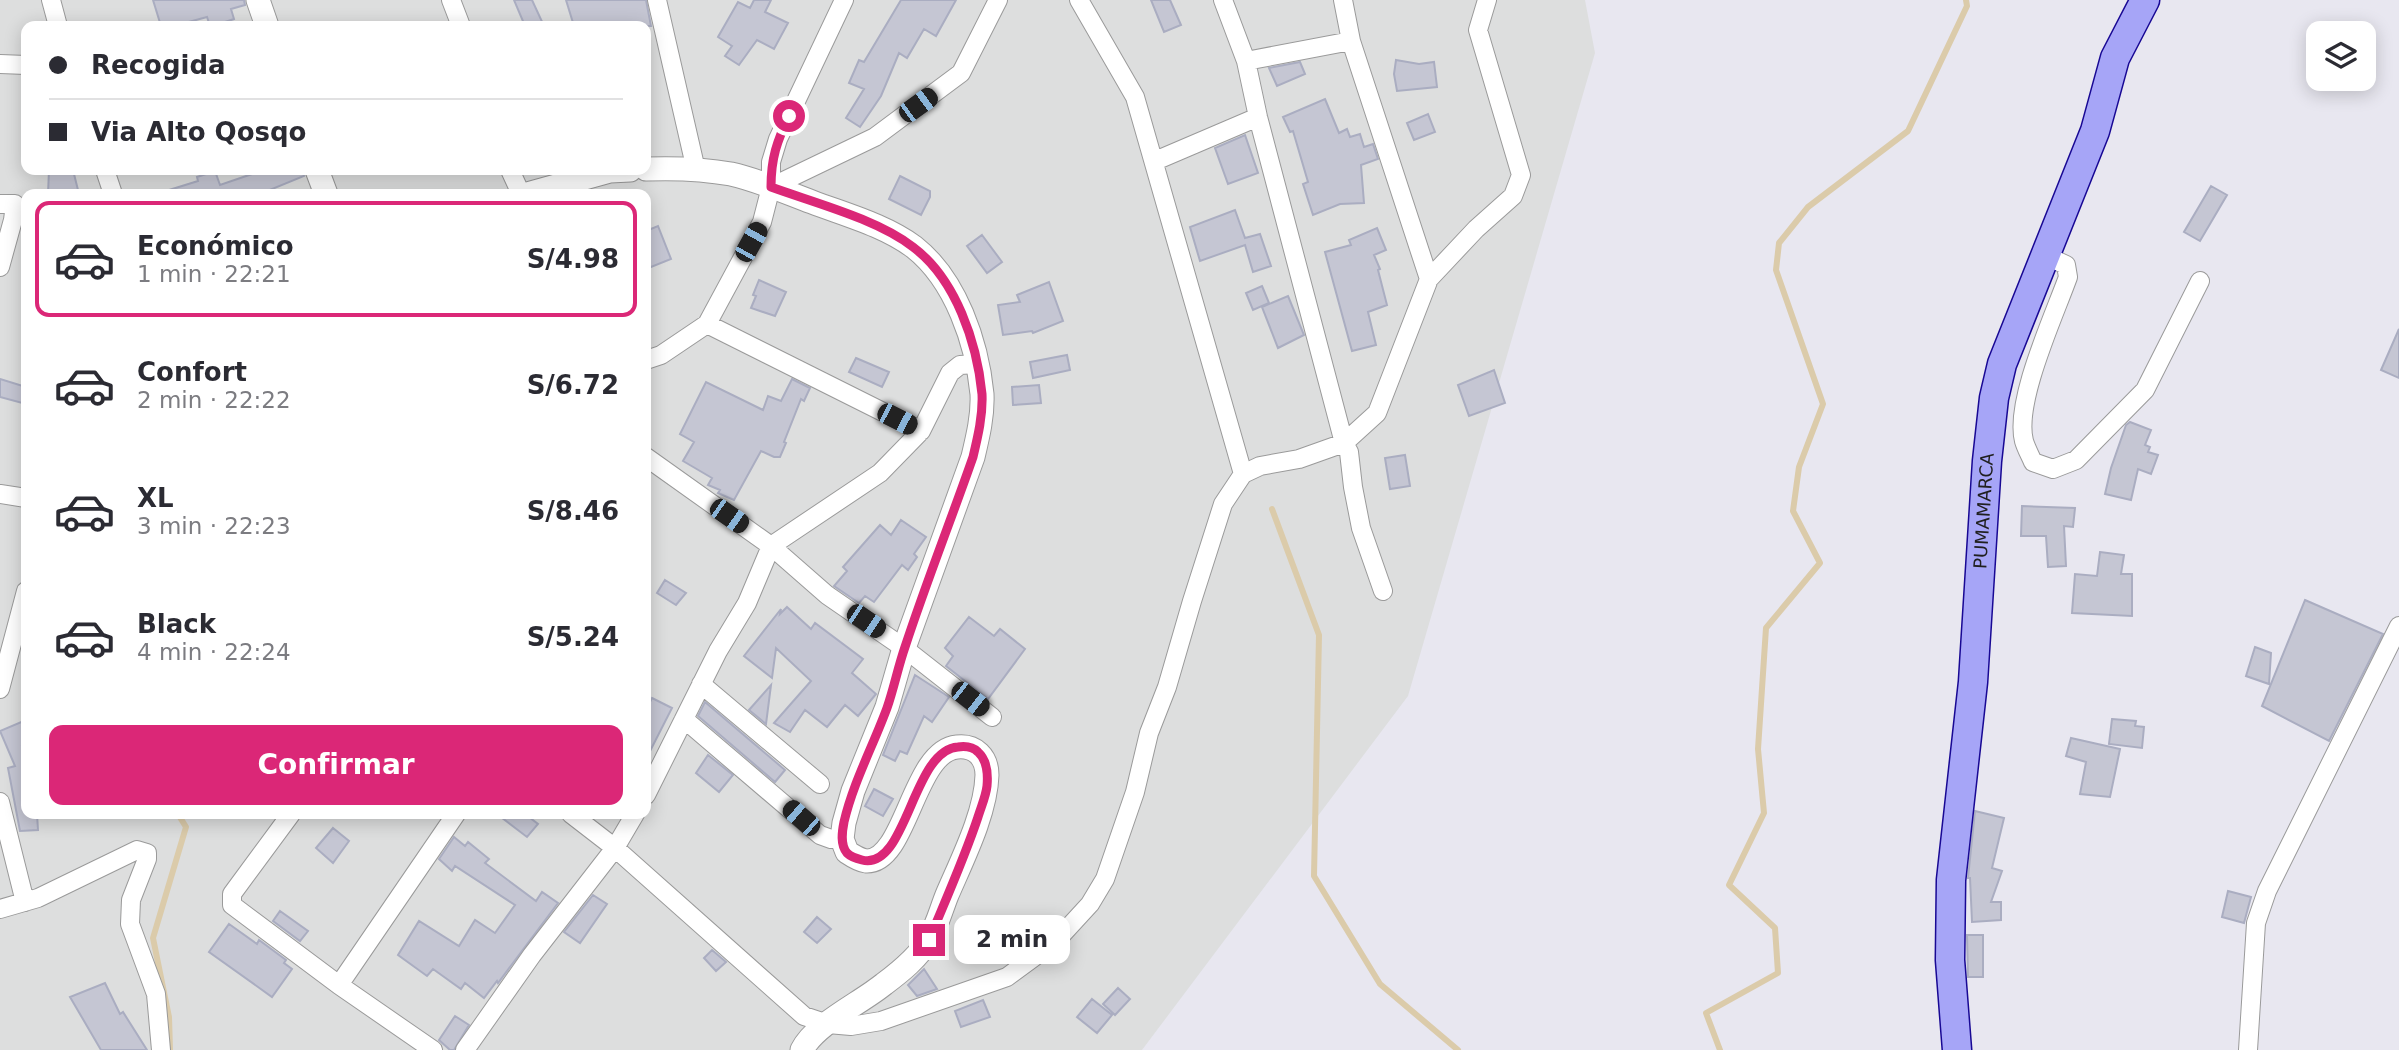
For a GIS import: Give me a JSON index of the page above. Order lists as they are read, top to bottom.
{
  "streets": {
    "main road": ["PUMAMARCA"]
  },
  "page": {
    "banner": ["Recogida", "Via Alto Qosqo"],
    "list": [
      {
        "name": "Económico",
        "note": "1 min · 22:21",
        "value": "S/4.98"
      },
      {
        "name": "Confort",
        "note": "2 min · 22:22",
        "value": "S/6.72"
      },
      {
        "name": "XL",
        "note": "3 min · 22:23",
        "value": "S/8.46"
      },
      {
        "name": "Black",
        "note": "4 min · 22:24",
        "value": "S/5.24"
      }
    ],
    "buttons": "Confirmar",
    "bubble": "2 min"
  }
}
